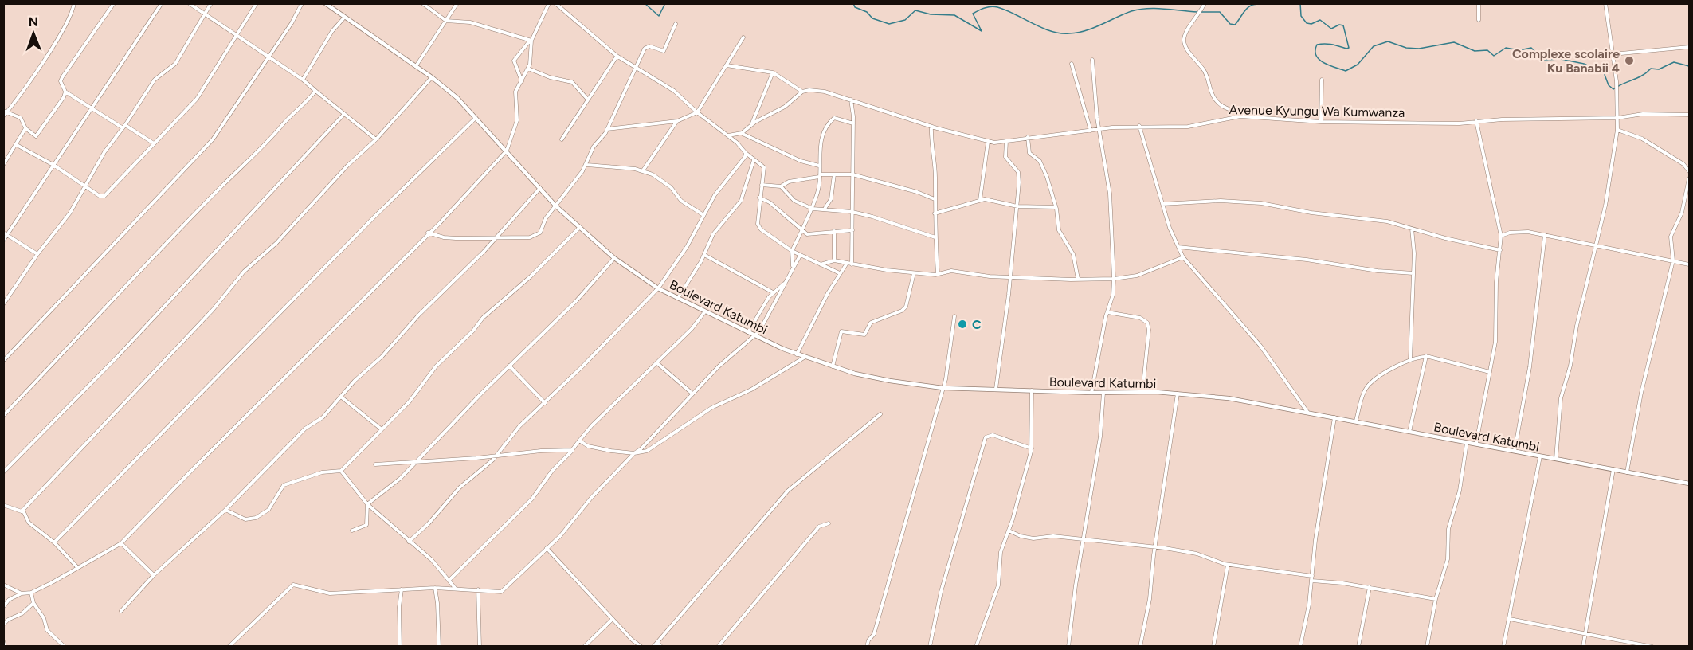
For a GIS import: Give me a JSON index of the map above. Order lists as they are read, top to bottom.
{
  "streets": {
    "street": ["Avenue Kyungu Wa Kumwanza", "Boulevard Katumbi"]
  },
  "places": ["Complexe scolaire Ku Banabii 4", "C"],
  "north": "top"
}
